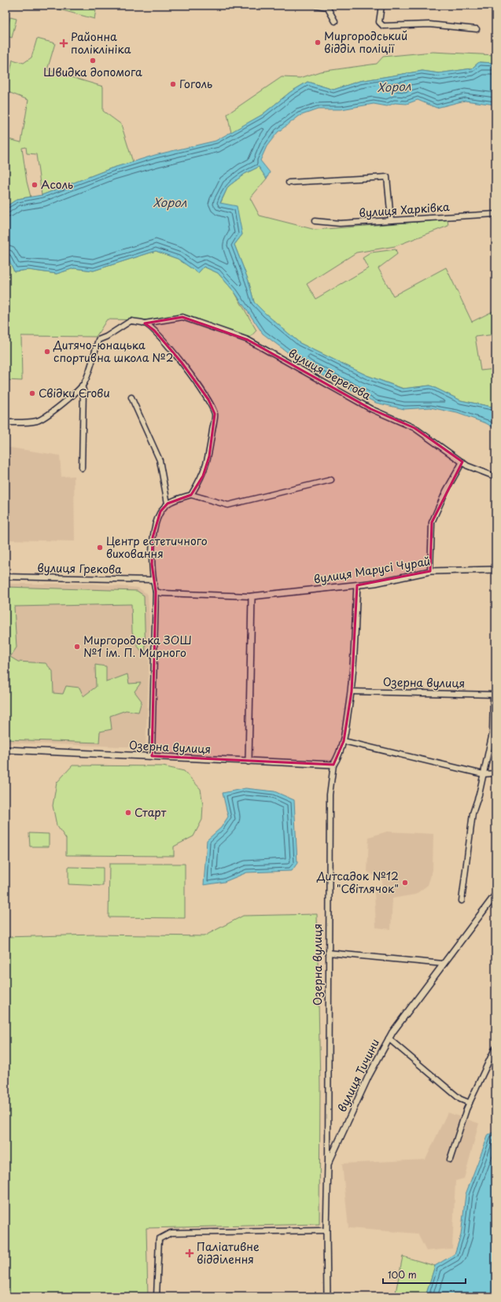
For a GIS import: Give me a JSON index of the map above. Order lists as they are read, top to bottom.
{
  "streets": {
    "street": [
      "вулиця Харківка",
      "вулиця Берегова",
      "вулиця Грекова",
      "вулиця Марусі Чурай",
      "Озерна вулиця",
      "вулиця Тичини"
    ]
  },
  "crossings": [
    ["вулиця Марусі Чурай", "Озерна вулиця"],
    ["Озерна вулиця", "вулиця Тичини"]
  ],
  "water": ["Хорол"],
  "places": {
    "other": [
      "Миргородський відділ поліції",
      "Швидка допомога",
      "Гоголь",
      "Асоль",
      "Дитячо-юнацька спортивна школа №2",
      "Свідки Єгови",
      "Центр естетичного виховання",
      "Миргородська ЗОШ №1 ім. П. Мирного",
      "Старт",
      "Дитсадок №12 \"Світлячок\""
    ],
    "health": ["Районна поліклініка", "Паліативне відділення"]
  },
  "scale_bar": "100 m"
}
